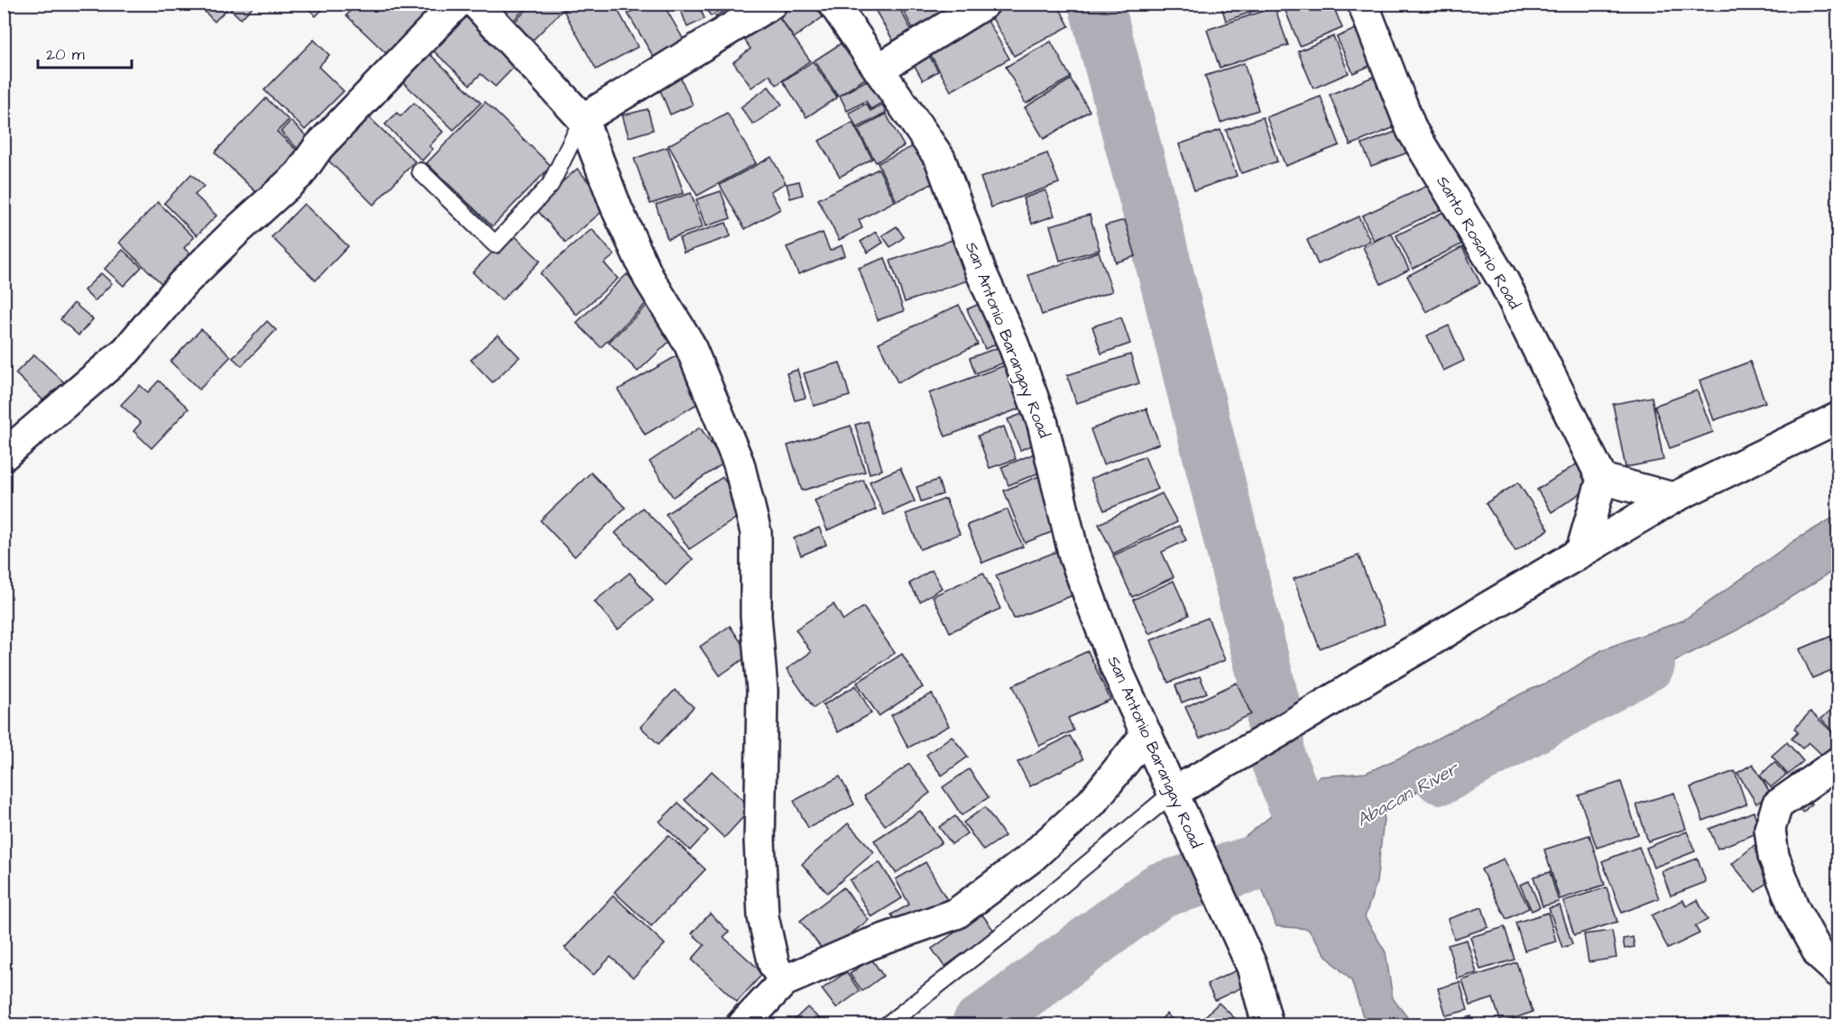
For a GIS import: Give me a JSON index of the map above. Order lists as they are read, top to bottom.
{
  "streets": {
    "street": ["Santo Rosario Road", "San Antonio Barangay Road"]
  },
  "water": ["Abacan River"],
  "scale_bar": "20 m"
}
